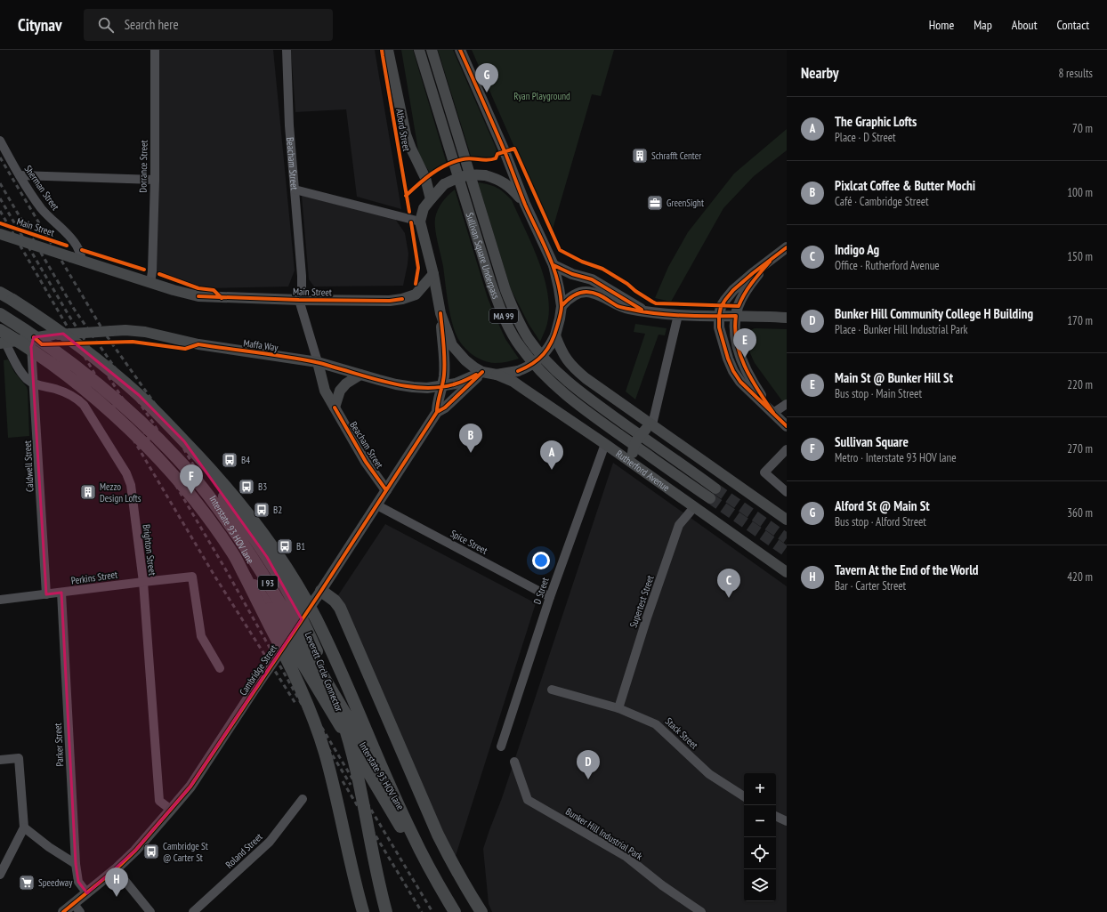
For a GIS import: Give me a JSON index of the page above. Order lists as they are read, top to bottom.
{
  "streets": {
    "highway": ["Interstate 93 HOV lane", "I 93", "Leverett Circle Connector"],
    "main road": [
      "Alford Street",
      "Beacham Street",
      "Main Street",
      "Sullivan Square Underpass",
      "MA 99",
      "Maffa Way",
      "Rutherford Avenue",
      "Cambridge Street"
    ],
    "street": [
      "Dorrance Street",
      "Sherman Street",
      "Caldwell Street",
      "Spice Street",
      "Brighton Street",
      "Perkins Street",
      "D Street",
      "Supertest Street",
      "Stack Street",
      "Parker Street",
      "Bunker Hill Industrial Park",
      "Roland Street"
    ]
  },
  "crossings": [
    ["Beacham Street", "Main Street"],
    ["Beacham Street", "Maffa Way"],
    ["Beacham Street", "Cambridge Street"],
    ["Dorrance Street", "Main Street"],
    ["Sherman Street", "Main Street"],
    ["Maffa Way", "Caldwell Street"],
    ["Maffa Way", "Brighton Street"],
    ["Maffa Way", "Cambridge Street"],
    ["Caldwell Street", "Brighton Street"],
    ["Caldwell Street", "Perkins Street"],
    ["Rutherford Avenue", "D Street"],
    ["Rutherford Avenue", "Supertest Street"],
    ["Spice Street", "D Street"],
    ["Spice Street", "Cambridge Street"],
    ["Brighton Street", "Perkins Street"],
    ["Brighton Street", "Cambridge Street"],
    ["Perkins Street", "Parker Street"],
    ["I 93", "Leverett Circle Connector"],
    ["Supertest Street", "Stack Street"],
    ["Cambridge Street", "Parker Street"]
  ],
  "parks": ["Ryan Playground"],
  "places": {
    "building": ["Schrafft Center", "Mezzo Design Lofts"],
    "office": ["GreenSight"],
    "bus stop": [
      "B4",
      "B3",
      "B2",
      "B1",
      "Cambridge St @ Carter St"
    ],
    "supermarket": ["Speedway"]
  },
  "page": {
    "header": "Citynav",
    "search": "Search here",
    "nav": [
      "Home",
      "Map",
      "About",
      "Contact"
    ],
    "heading": ["Nearby", "8 results"],
    "pins": [
      "G",
      "E",
      "B",
      "A",
      "F",
      "C",
      "D",
      "H"
    ],
    "list": [
      {
        "mark": "A",
        "name": "The Graphic Lofts",
        "note": "Place · D Street",
        "value": "70 m"
      },
      {
        "mark": "B",
        "name": "Pixlcat Coffee & Butter Mochi",
        "note": "Café · Cambridge Street",
        "value": "100 m"
      },
      {
        "mark": "C",
        "name": "Indigo Ag",
        "note": "Office · Rutherford Avenue",
        "value": "150 m"
      },
      {
        "mark": "D",
        "name": "Bunker Hill Community College H Building",
        "note": "Place · Bunker Hill Industrial Park",
        "value": "170 m"
      },
      {
        "mark": "E",
        "name": "Main St @ Bunker Hill St",
        "note": "Bus stop · Main Street",
        "value": "220 m"
      },
      {
        "mark": "F",
        "name": "Sullivan Square",
        "note": "Metro · Interstate 93 HOV lane",
        "value": "270 m"
      },
      {
        "mark": "G",
        "name": "Alford St @ Main St",
        "note": "Bus stop · Alford Street",
        "value": "360 m"
      },
      {
        "mark": "H",
        "name": "Tavern At the End of the World",
        "note": "Bar · Carter Street",
        "value": "420 m"
      }
    ],
    "map_buttons": ["+", "−"]
  }
}
